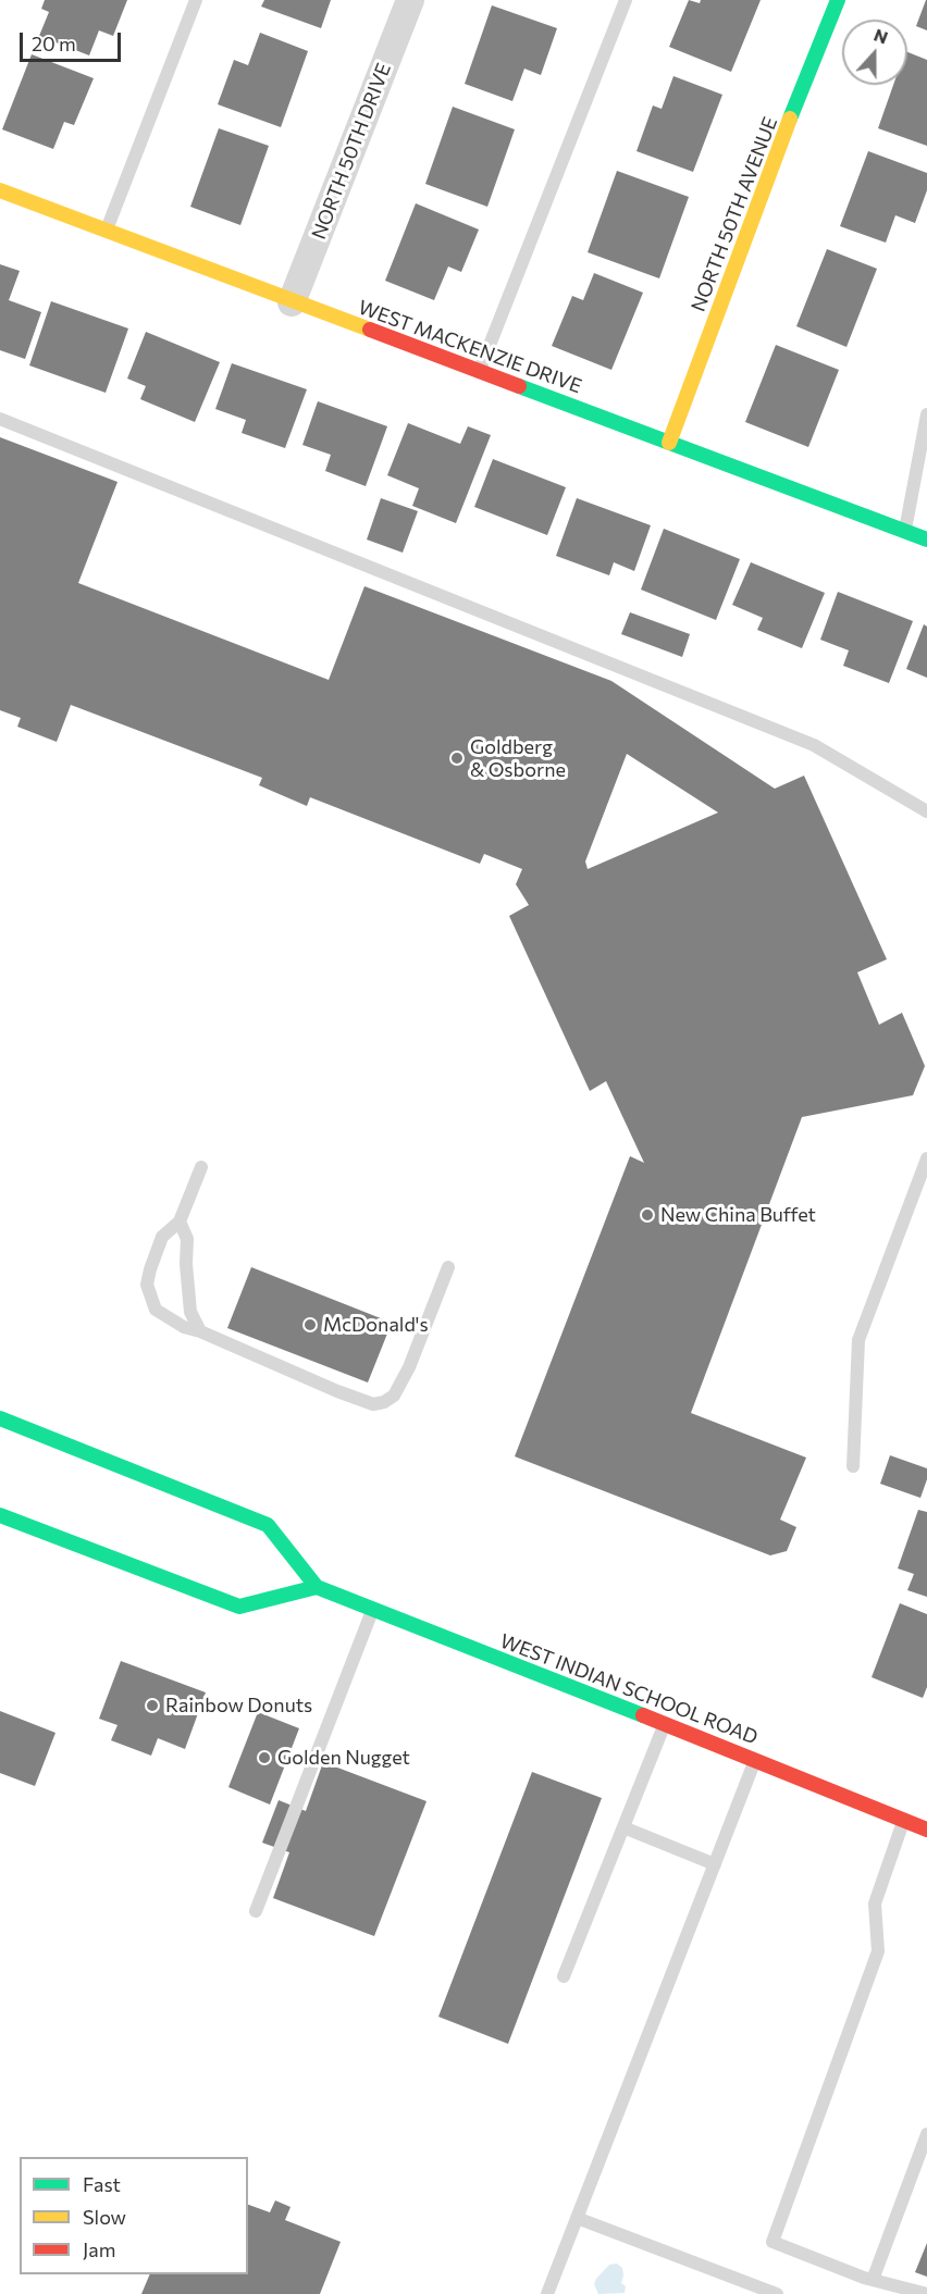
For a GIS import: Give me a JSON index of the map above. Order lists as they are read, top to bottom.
{
  "streets": {
    "street": [
      "NORTH 50TH DRIVE",
      "NORTH 50TH AVENUE",
      "WEST MACKENZIE DRIVE",
      "WEST INDIAN SCHOOL ROAD"
    ]
  },
  "crossings": [
    ["NORTH 50TH DRIVE", "WEST MACKENZIE DRIVE"],
    ["NORTH 50TH AVENUE", "WEST MACKENZIE DRIVE"]
  ],
  "places": [
    "Goldberg & Osborne",
    "New China Buffet",
    "McDonald's",
    "Rainbow Donuts",
    "Golden Nugget"
  ],
  "legend": ["Fast", "Slow", "Jam"],
  "scale_bar": "20 m",
  "north": "top"
}
